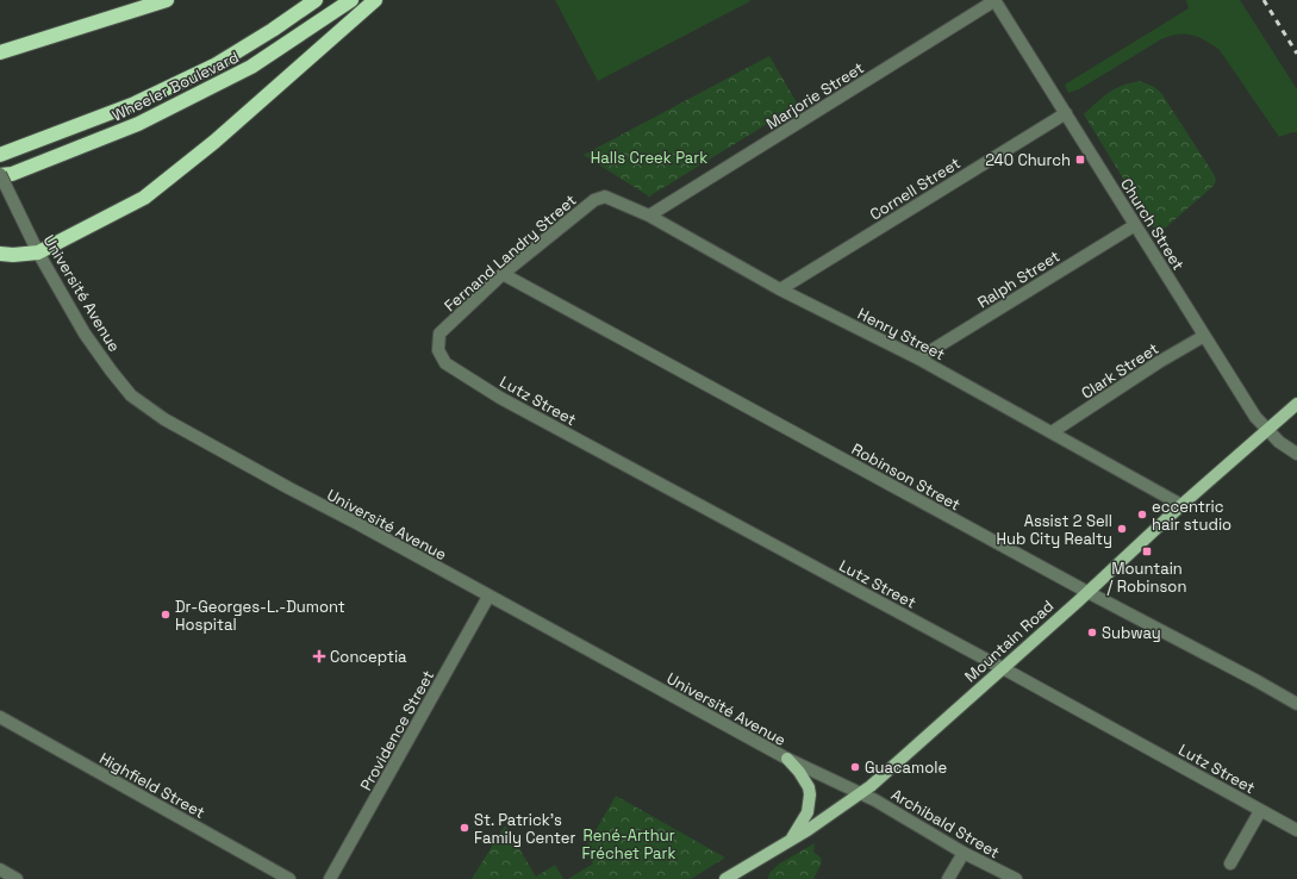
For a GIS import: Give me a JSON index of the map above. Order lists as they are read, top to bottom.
{
  "streets": {
    "highway": ["Wheeler Boulevard"],
    "main road": ["Mountain Road"],
    "street": [
      "Marjorie Street",
      "Cornell Street",
      "Church Street",
      "Fernand Landry Street",
      "Ralph Street",
      "Université Avenue",
      "Henry Street",
      "Clark Street",
      "Lutz Street",
      "Robinson Street",
      "Providence Street",
      "Highfield Street",
      "Archibald Street"
    ]
  },
  "crossings": [
    ["Wheeler Boulevard", "Université Avenue"],
    ["Marjorie Street", "Church Street"],
    ["Marjorie Street", "Henry Street"],
    ["Cornell Street", "Church Street"],
    ["Cornell Street", "Henry Street"],
    ["Church Street", "Ralph Street"],
    ["Church Street", "Clark Street"],
    ["Church Street", "Mountain Road"],
    ["Fernand Landry Street", "Henry Street"],
    ["Fernand Landry Street", "Lutz Street"],
    ["Fernand Landry Street", "Robinson Street"],
    ["Ralph Street", "Henry Street"],
    ["Université Avenue", "Mountain Road"],
    ["Université Avenue", "Providence Street"],
    ["Université Avenue", "Archibald Street"],
    ["Henry Street", "Clark Street"],
    ["Henry Street", "Mountain Road"],
    ["Lutz Street", "Mountain Road"],
    ["Robinson Street", "Mountain Road"],
    ["Mountain Road", "Archibald Street"]
  ],
  "parks": ["Halls Creek Park", "René-Arthur Fréchet Park"],
  "places": {
    "transit": ["240 Church", "Mountain / Robinson"],
    "other": [
      "eccentric hair studio",
      "Assist 2 Sell Hub City Realty",
      "Dr-Georges-L.-Dumont Hospital",
      "Subway",
      "Guacamole",
      "St. Patrick's Family Center"
    ],
    "health": ["Conceptia"]
  }
}
